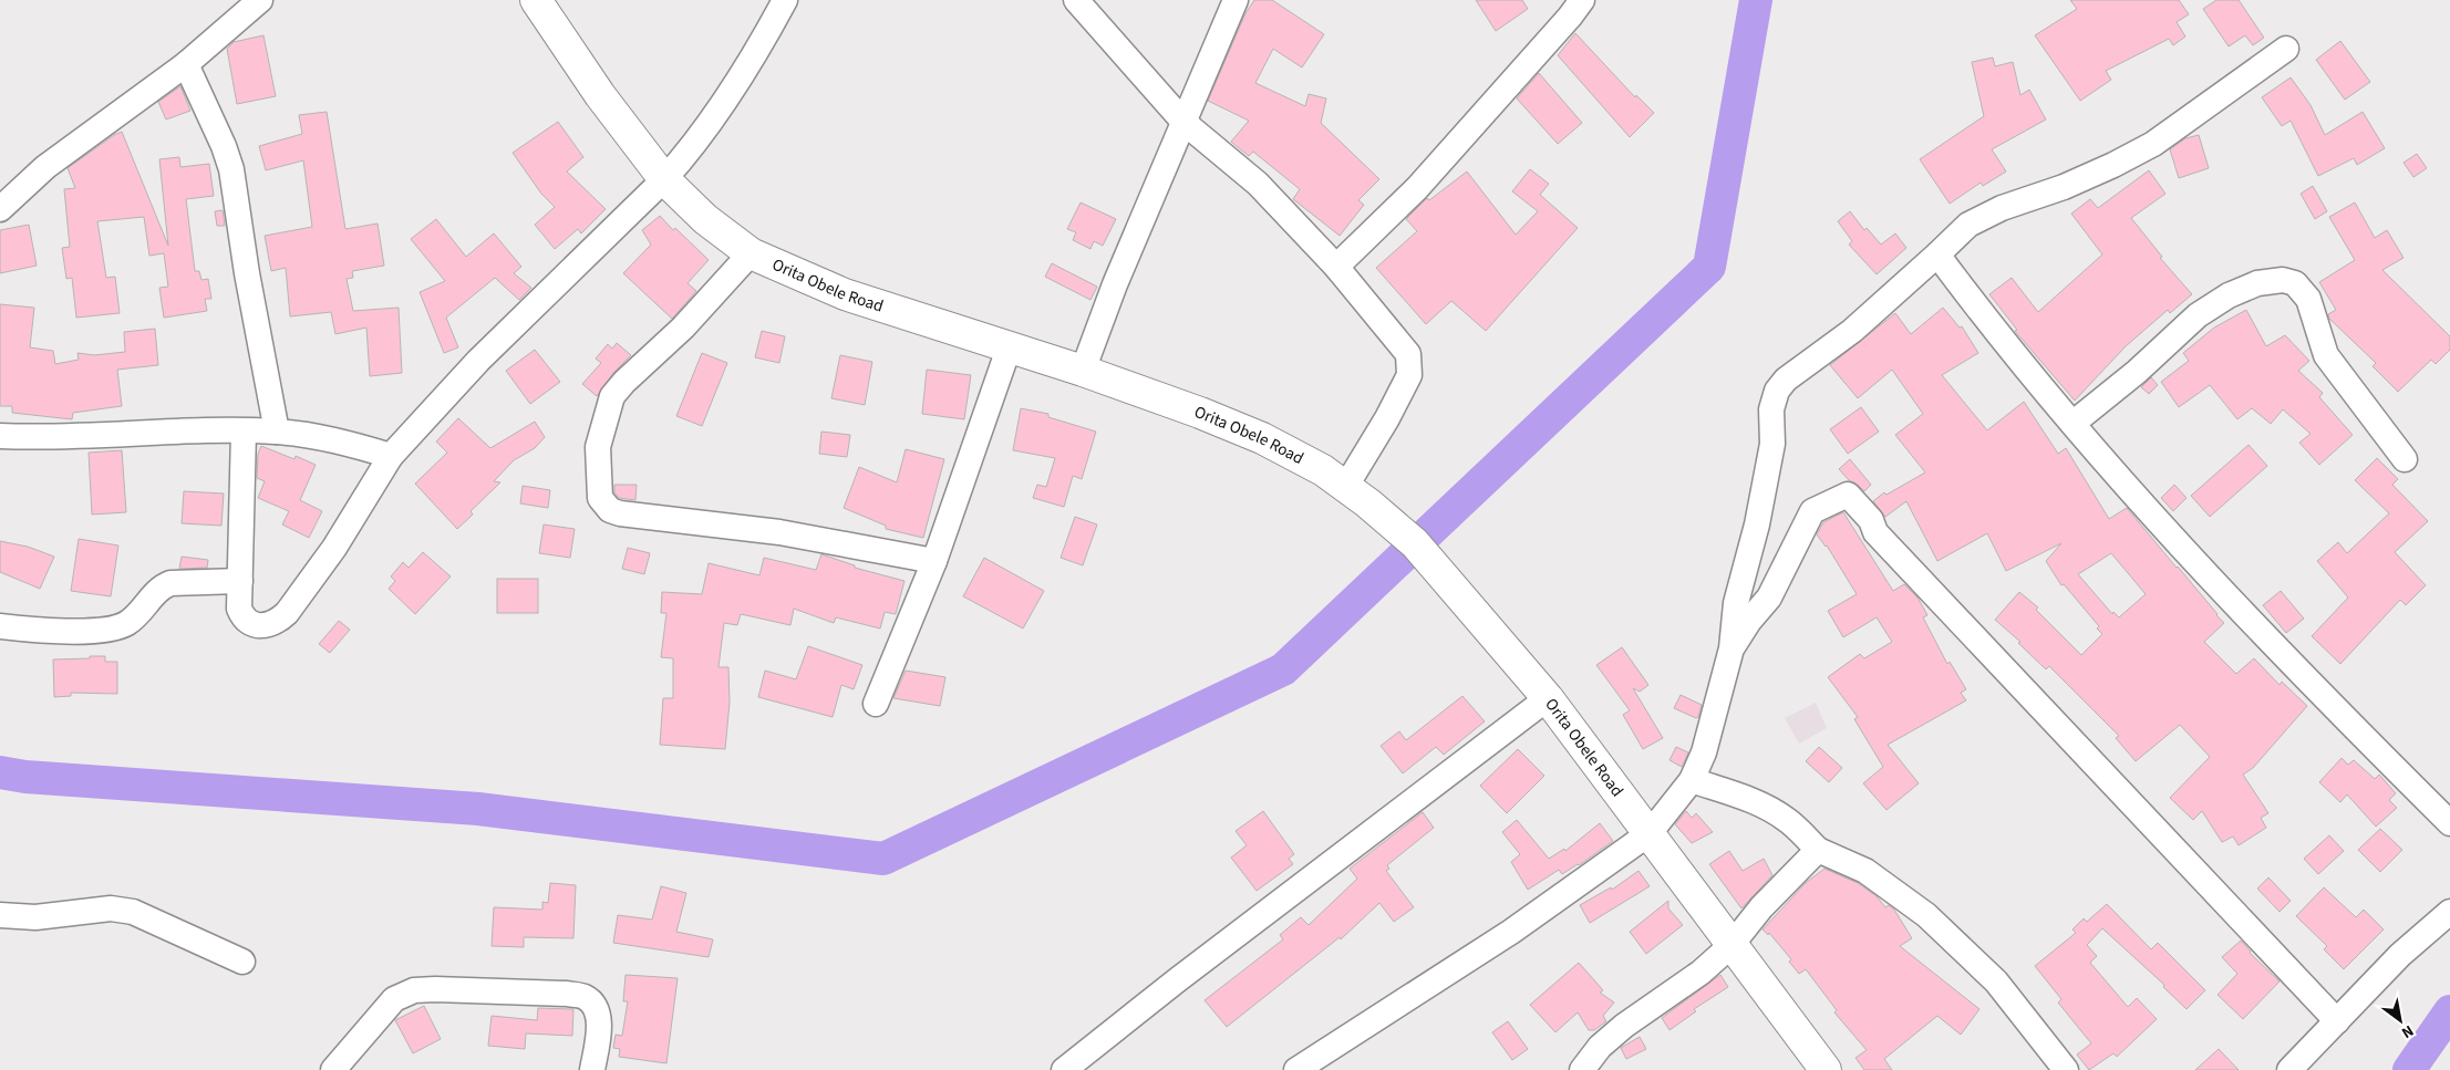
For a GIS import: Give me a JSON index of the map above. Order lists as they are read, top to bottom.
{
  "streets": {
    "main road": ["Orita Obele Road"]
  },
  "north": "bottom right"
}
